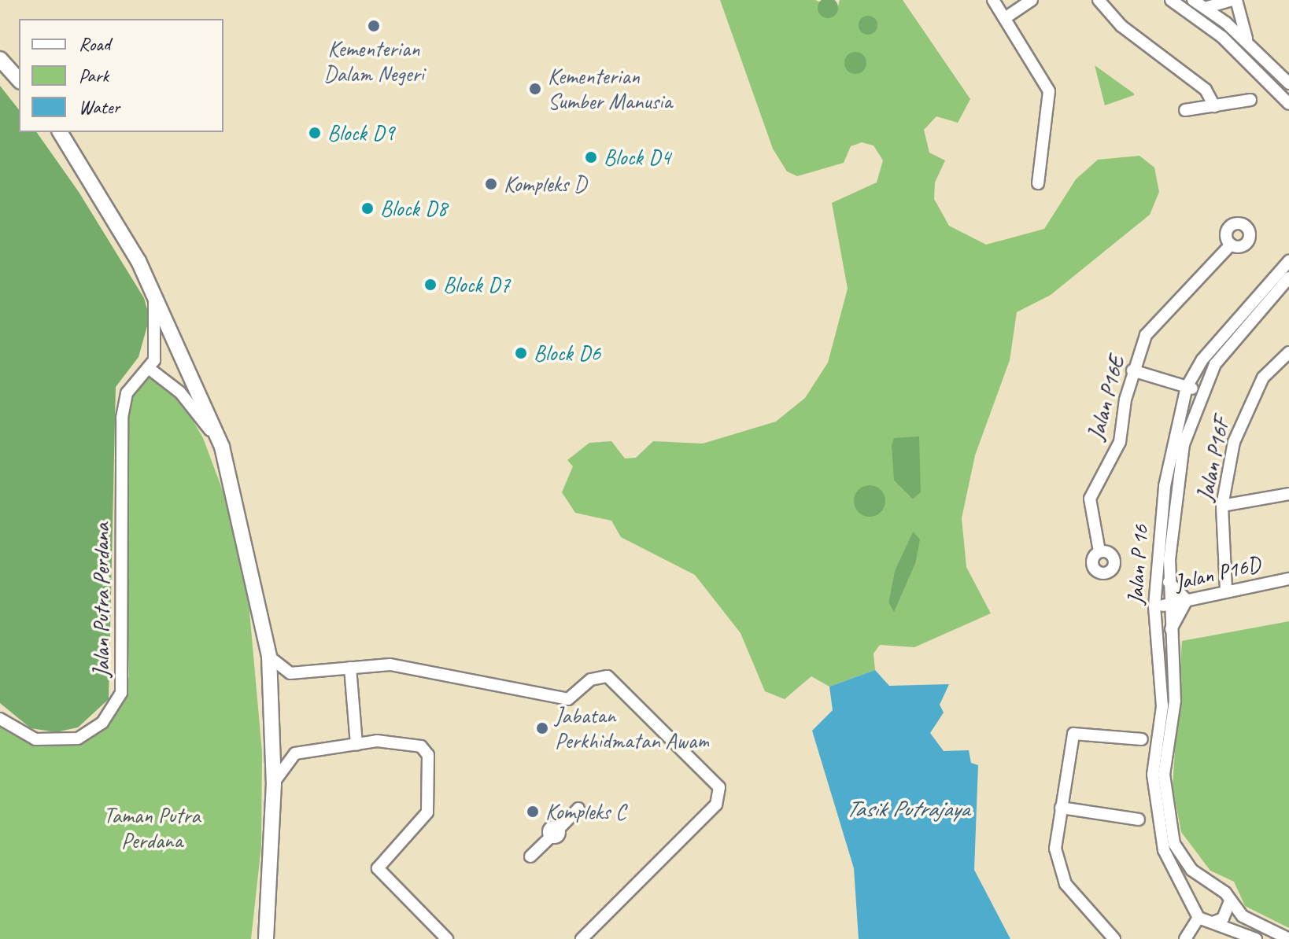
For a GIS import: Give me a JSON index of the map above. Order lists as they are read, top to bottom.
{
  "streets": {
    "street": [
      "Jalan P16E",
      "Jalan P16F",
      "Jalan P 16",
      "Jalan P16D",
      "Jalan Putra Perdana"
    ]
  },
  "crossings": [
    ["Jalan P16F", "Jalan P16D"],
    ["Jalan P 16", "Jalan P16D"]
  ],
  "water": ["Tasik Putrajaya"],
  "parks": ["Taman Putra Perdana"],
  "places": [
    "Kementerian Dalam Negeri",
    "Kementerian Sumber Manusia",
    "Block D9",
    "Block D4",
    "Kompleks D",
    "Block D8",
    "Block D7",
    "Block D6",
    "Jabatan Perkhidmatan Awam",
    "Kompleks C"
  ],
  "legend": ["Road", "Park", "Water"]
}
